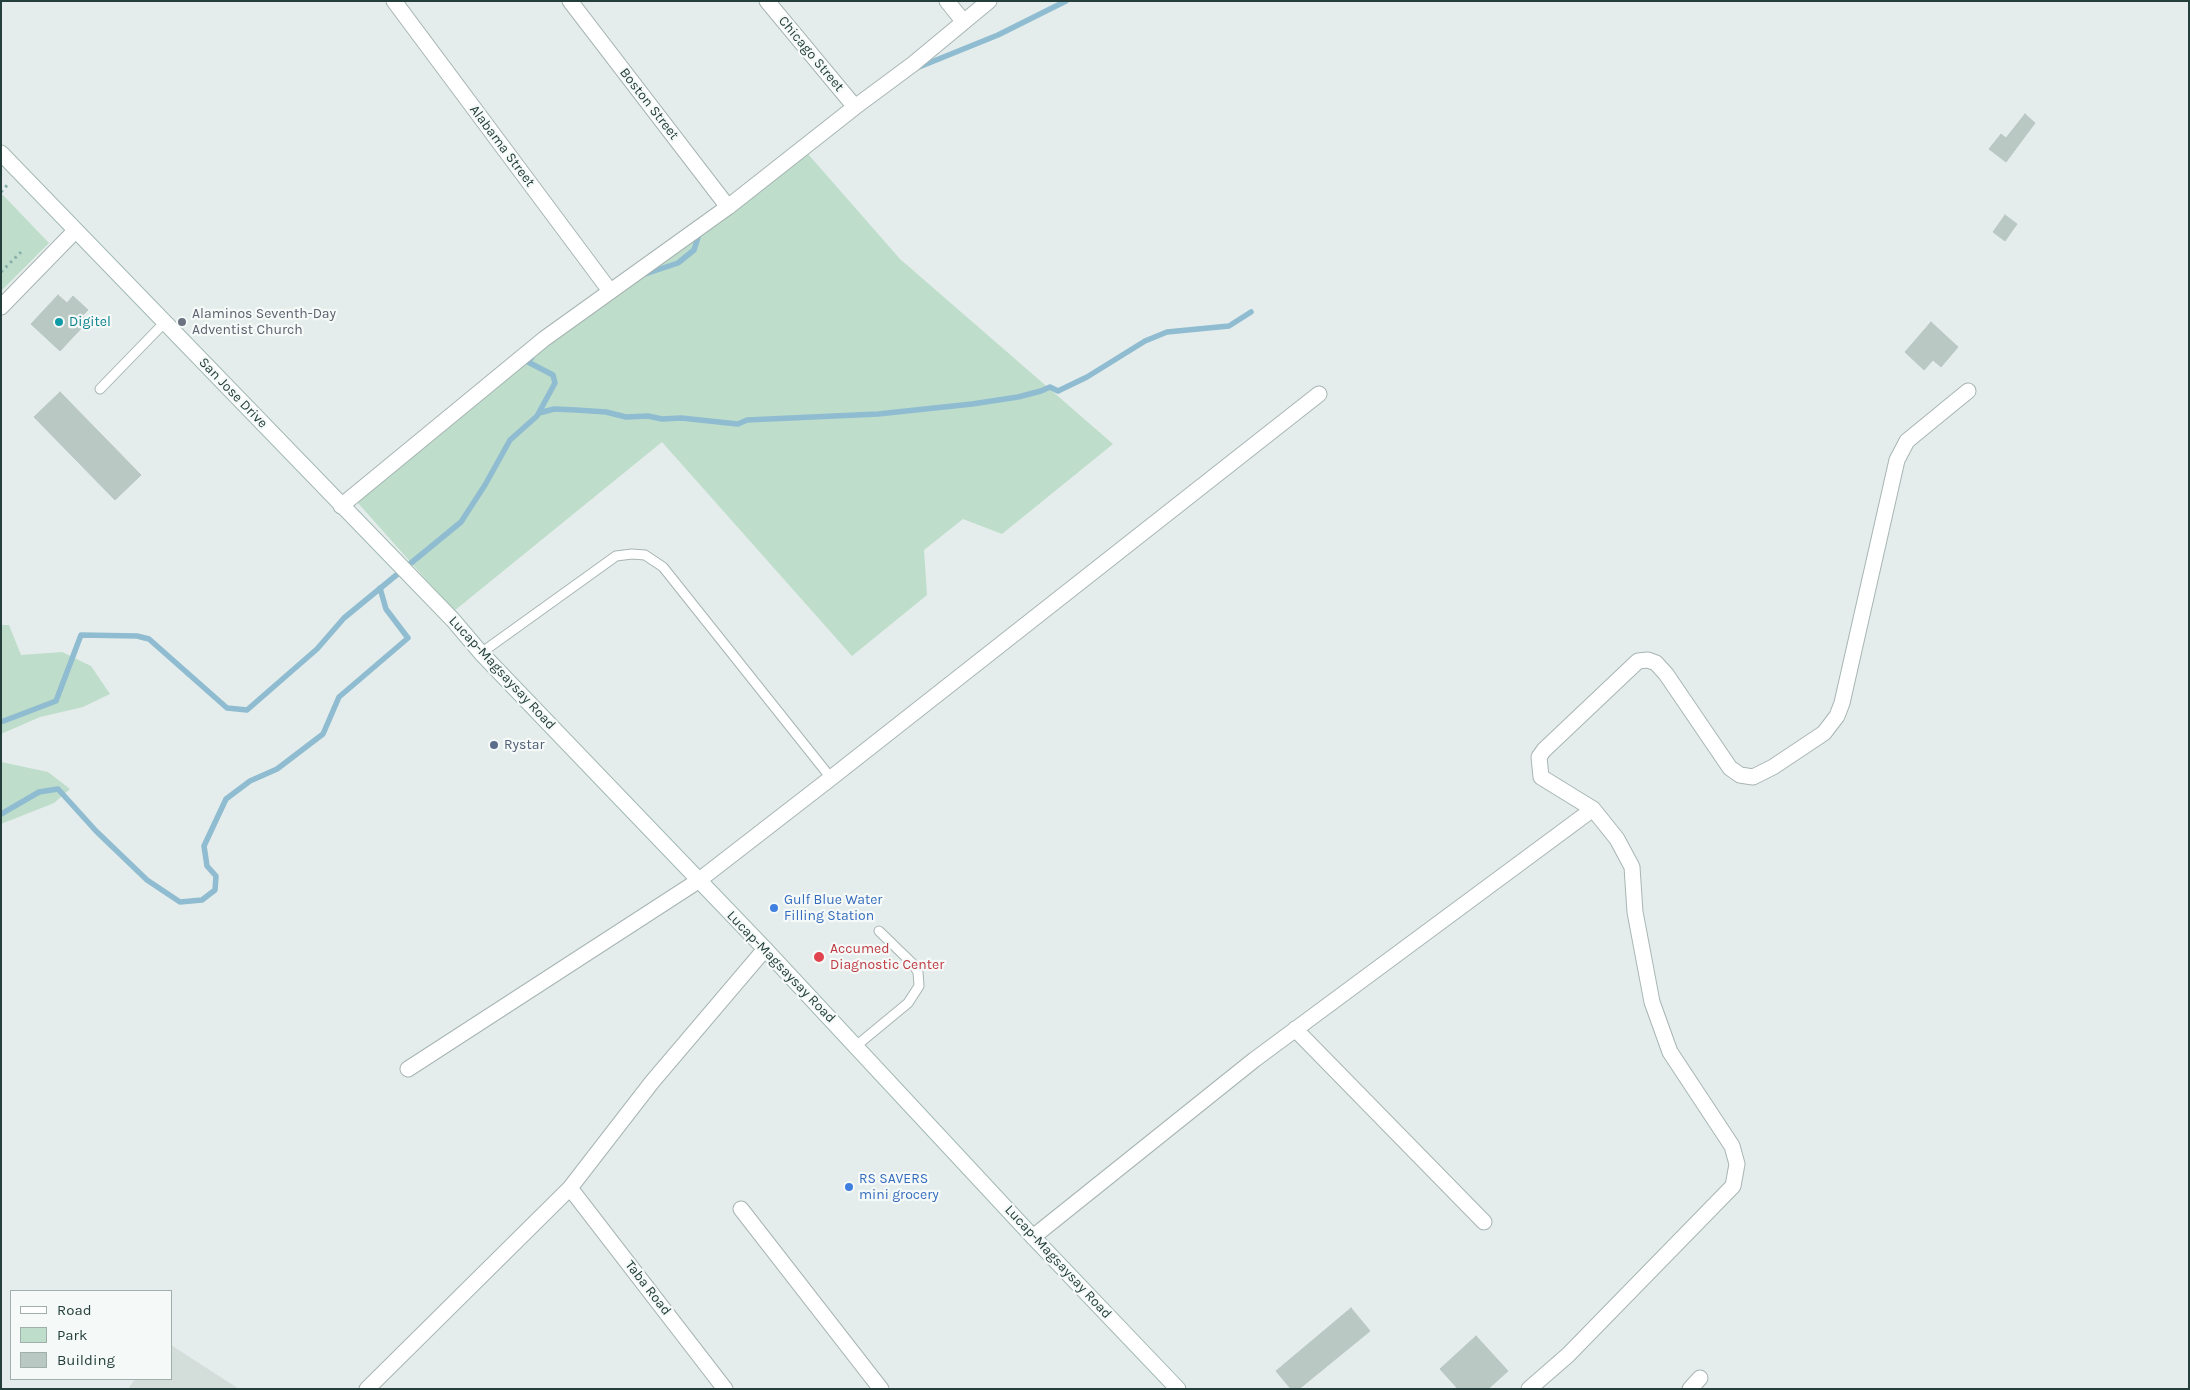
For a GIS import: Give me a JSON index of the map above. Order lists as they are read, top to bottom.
{
  "streets": {
    "street": [
      "Chicago Street",
      "Boston Street",
      "Alabama Street",
      "San Jose Drive",
      "Lucap-Magsaysay Road",
      "Taba Road"
    ]
  },
  "crossings": [
    ["San Jose Drive", "Lucap-Magsaysay Road"]
  ],
  "places": [
    "Digitel",
    "Alaminos Seventh-Day Adventist Church",
    "Rystar",
    "Gulf Blue Water Filling Station",
    "Accumed Diagnostic Center",
    "RS SAVERS mini grocery"
  ],
  "legend": ["Road", "Park", "Building"]
}
